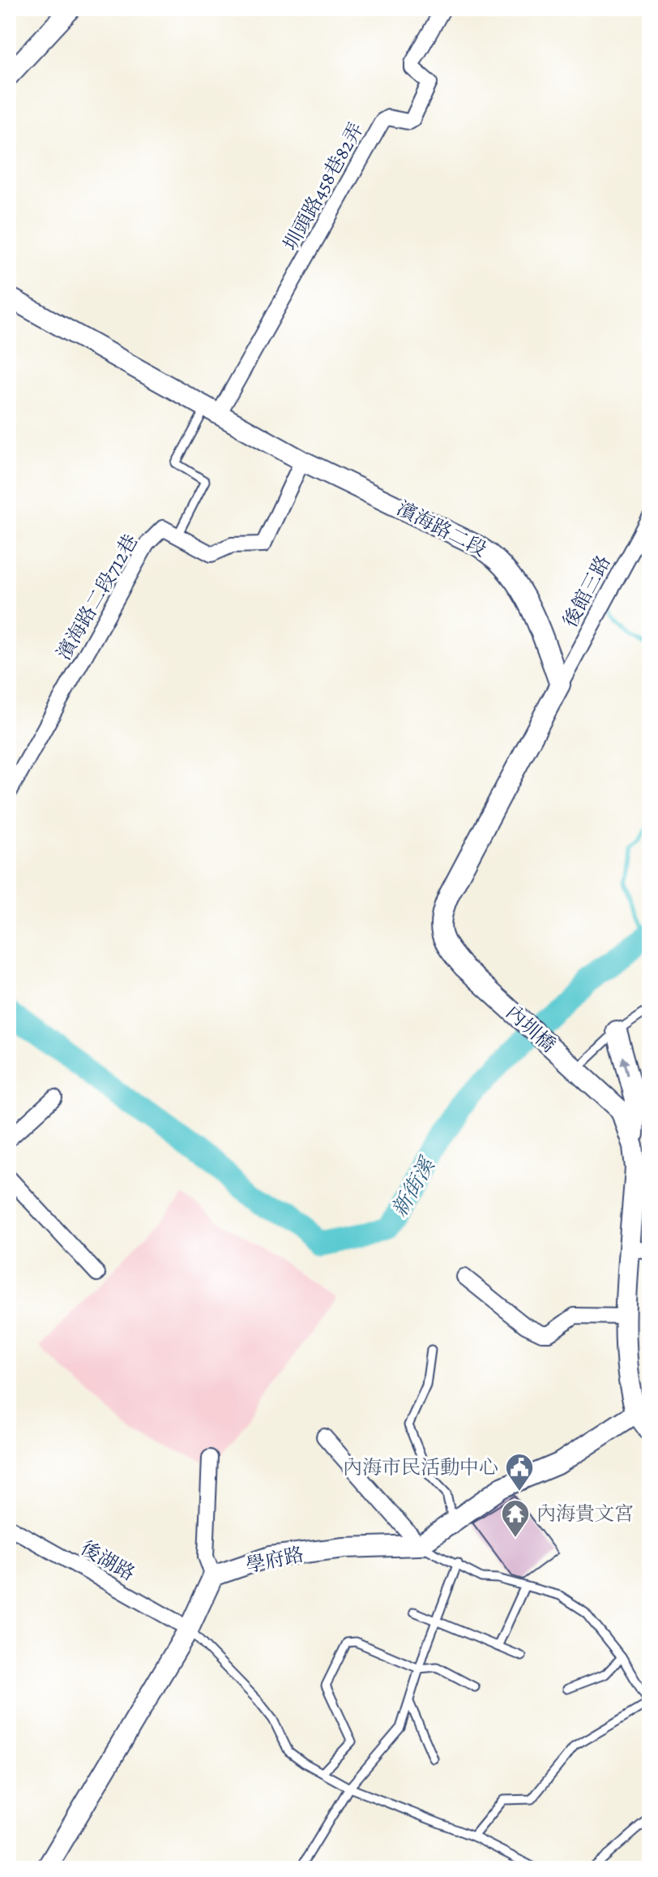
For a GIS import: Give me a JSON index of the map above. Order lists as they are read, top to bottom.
{
  "streets": {
    "street": [
      "圳頭路458巷82弄",
      "濱海路二段",
      "後館三路",
      "濱海路二段712巷",
      "內圳橋",
      "學府路",
      "後湖路"
    ]
  },
  "crossings": [
    ["圳頭路458巷82弄", "濱海路二段"],
    ["濱海路二段", "後館三路"],
    ["濱海路二段", "內圳橋"],
    ["後館三路", "內圳橋"]
  ],
  "water": ["新街溪"],
  "places": {
    "public building": ["內海市民活動中心"],
    "temple": ["內海貴文宮"]
  }
}
